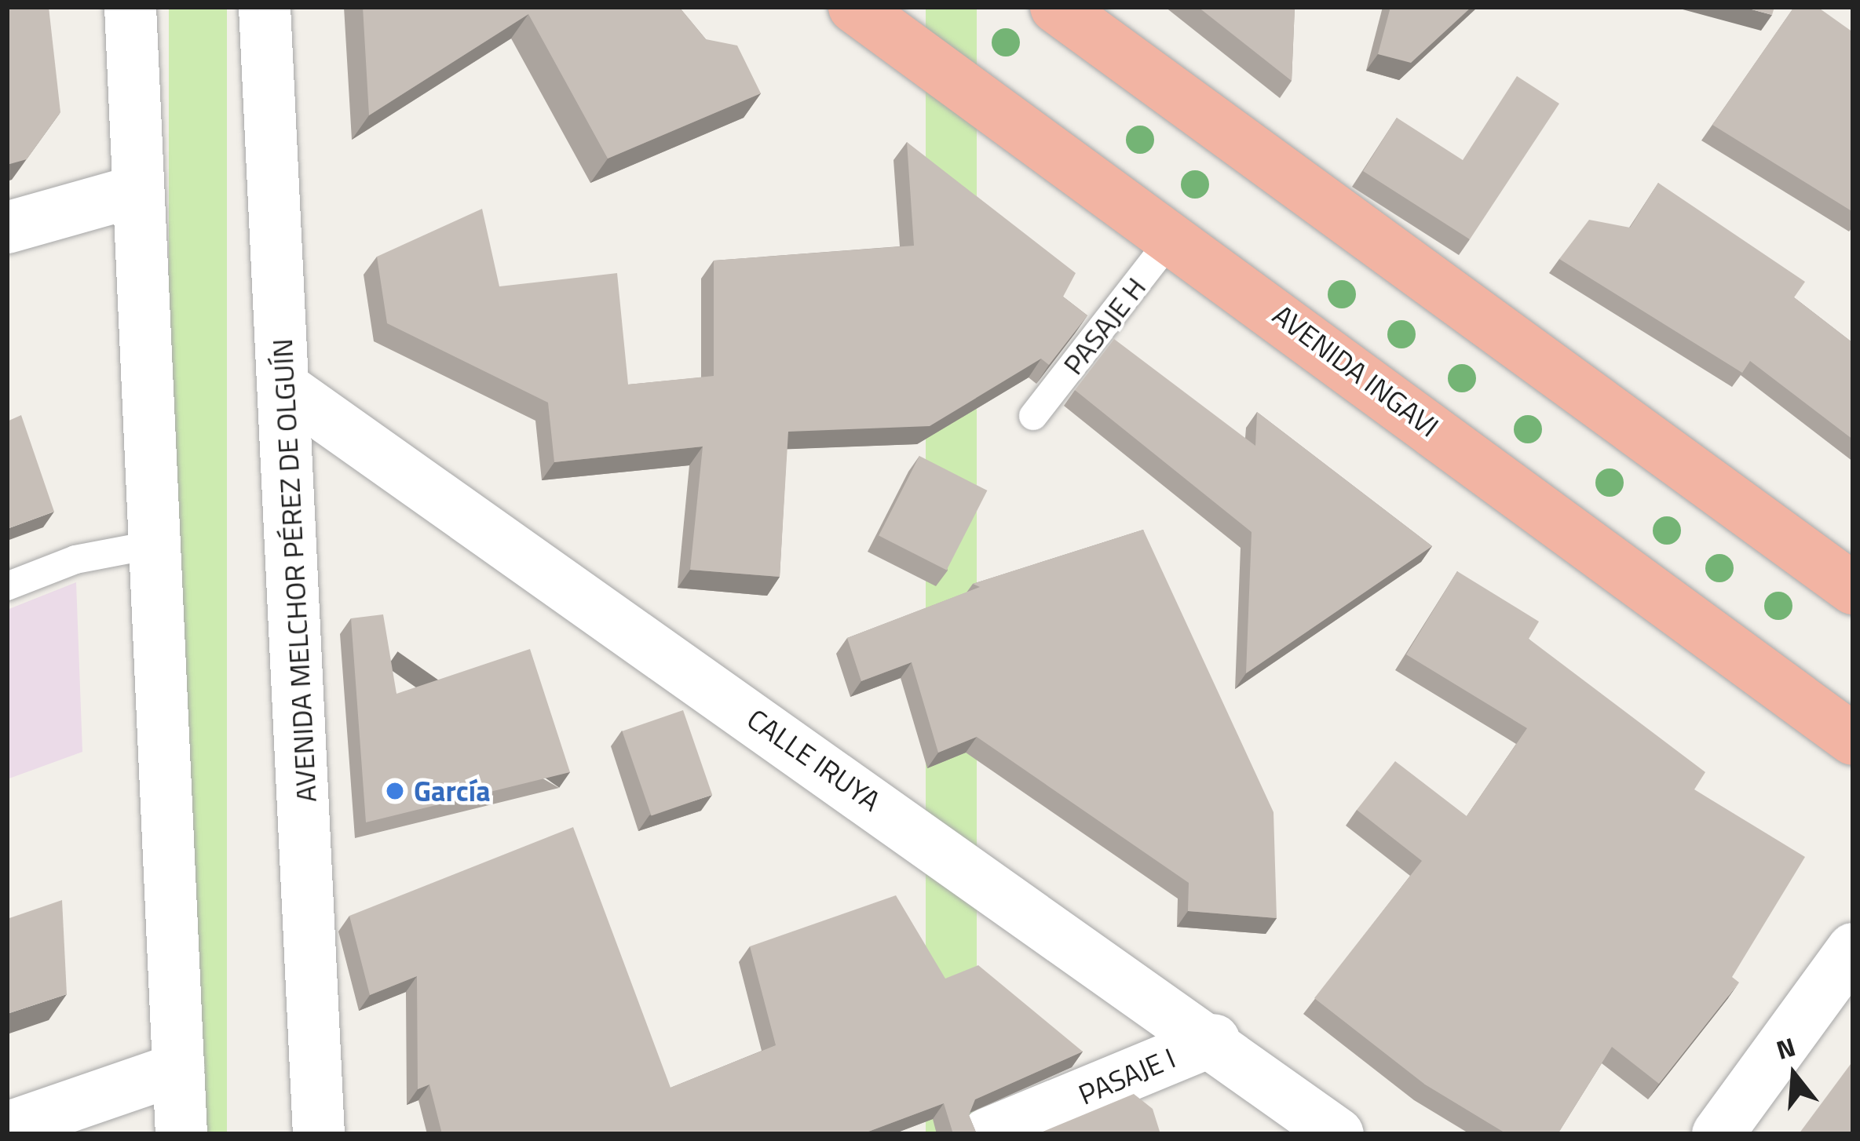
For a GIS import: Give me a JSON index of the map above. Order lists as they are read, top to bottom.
{
  "streets": {
    "highway": ["AVENIDA INGAVI"],
    "street": ["AVENIDA MELCHOR PÉREZ DE OLGUÍN", "CALLE IRUYA", "PASAJE I"],
    "lane": ["PASAJE H"]
  },
  "crossings": [
    ["PASAJE H", "AVENIDA INGAVI"],
    ["AVENIDA MELCHOR PÉREZ DE OLGUÍN", "CALLE IRUYA"],
    ["CALLE IRUYA", "PASAJE I"]
  ],
  "places": ["García"],
  "north": "top"
}
